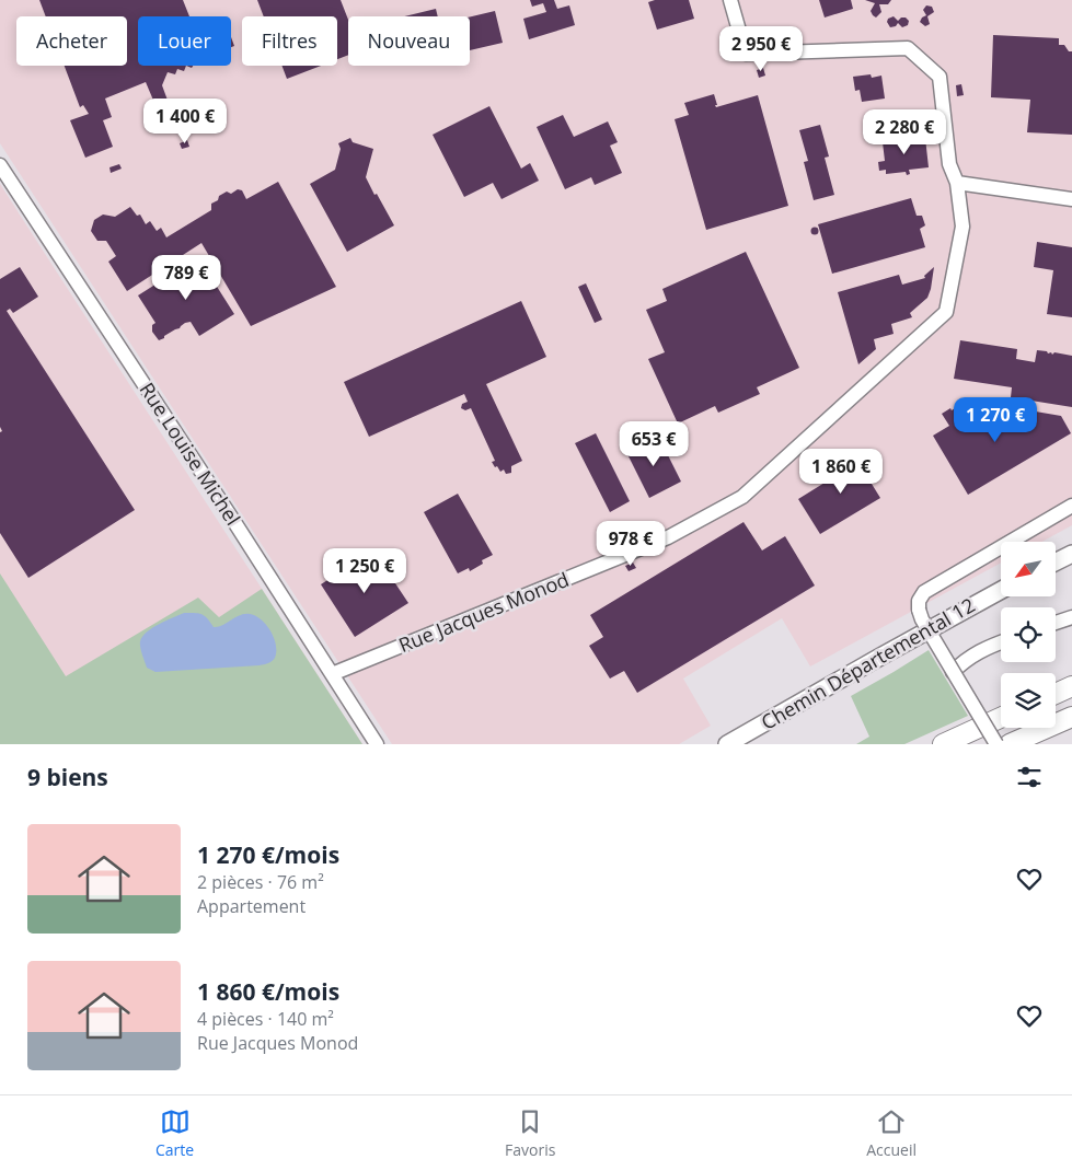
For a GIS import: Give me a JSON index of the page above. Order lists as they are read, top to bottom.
{
  "streets": {
    "main road": ["Chemin Départemental 12"],
    "street": ["Rue Louise Michel", "Rue Jacques Monod"]
  },
  "crossings": [
    ["Rue Louise Michel", "Rue Jacques Monod"]
  ],
  "north": "bottom left",
  "page": {
    "chip": [
      "Acheter",
      "Louer",
      "Filtres",
      "Nouveau"
    ],
    "price": [
      "2 950 €",
      "1 400 €",
      "2 280 €",
      "789 €",
      "1 270 €",
      "653 €",
      "1 860 €",
      "978 €",
      "1 250 €"
    ],
    "heading": "9 biens",
    "list": [
      {
        "name": "1 270 €/mois",
        "note": "2 pièces · 76 m² · Appartement"
      },
      {
        "name": "1 860 €/mois",
        "note": "4 pièces · 140 m² · Rue Jacques Monod"
      }
    ],
    "tabs": ["Carte", "Favoris", "Accueil"]
  }
}
